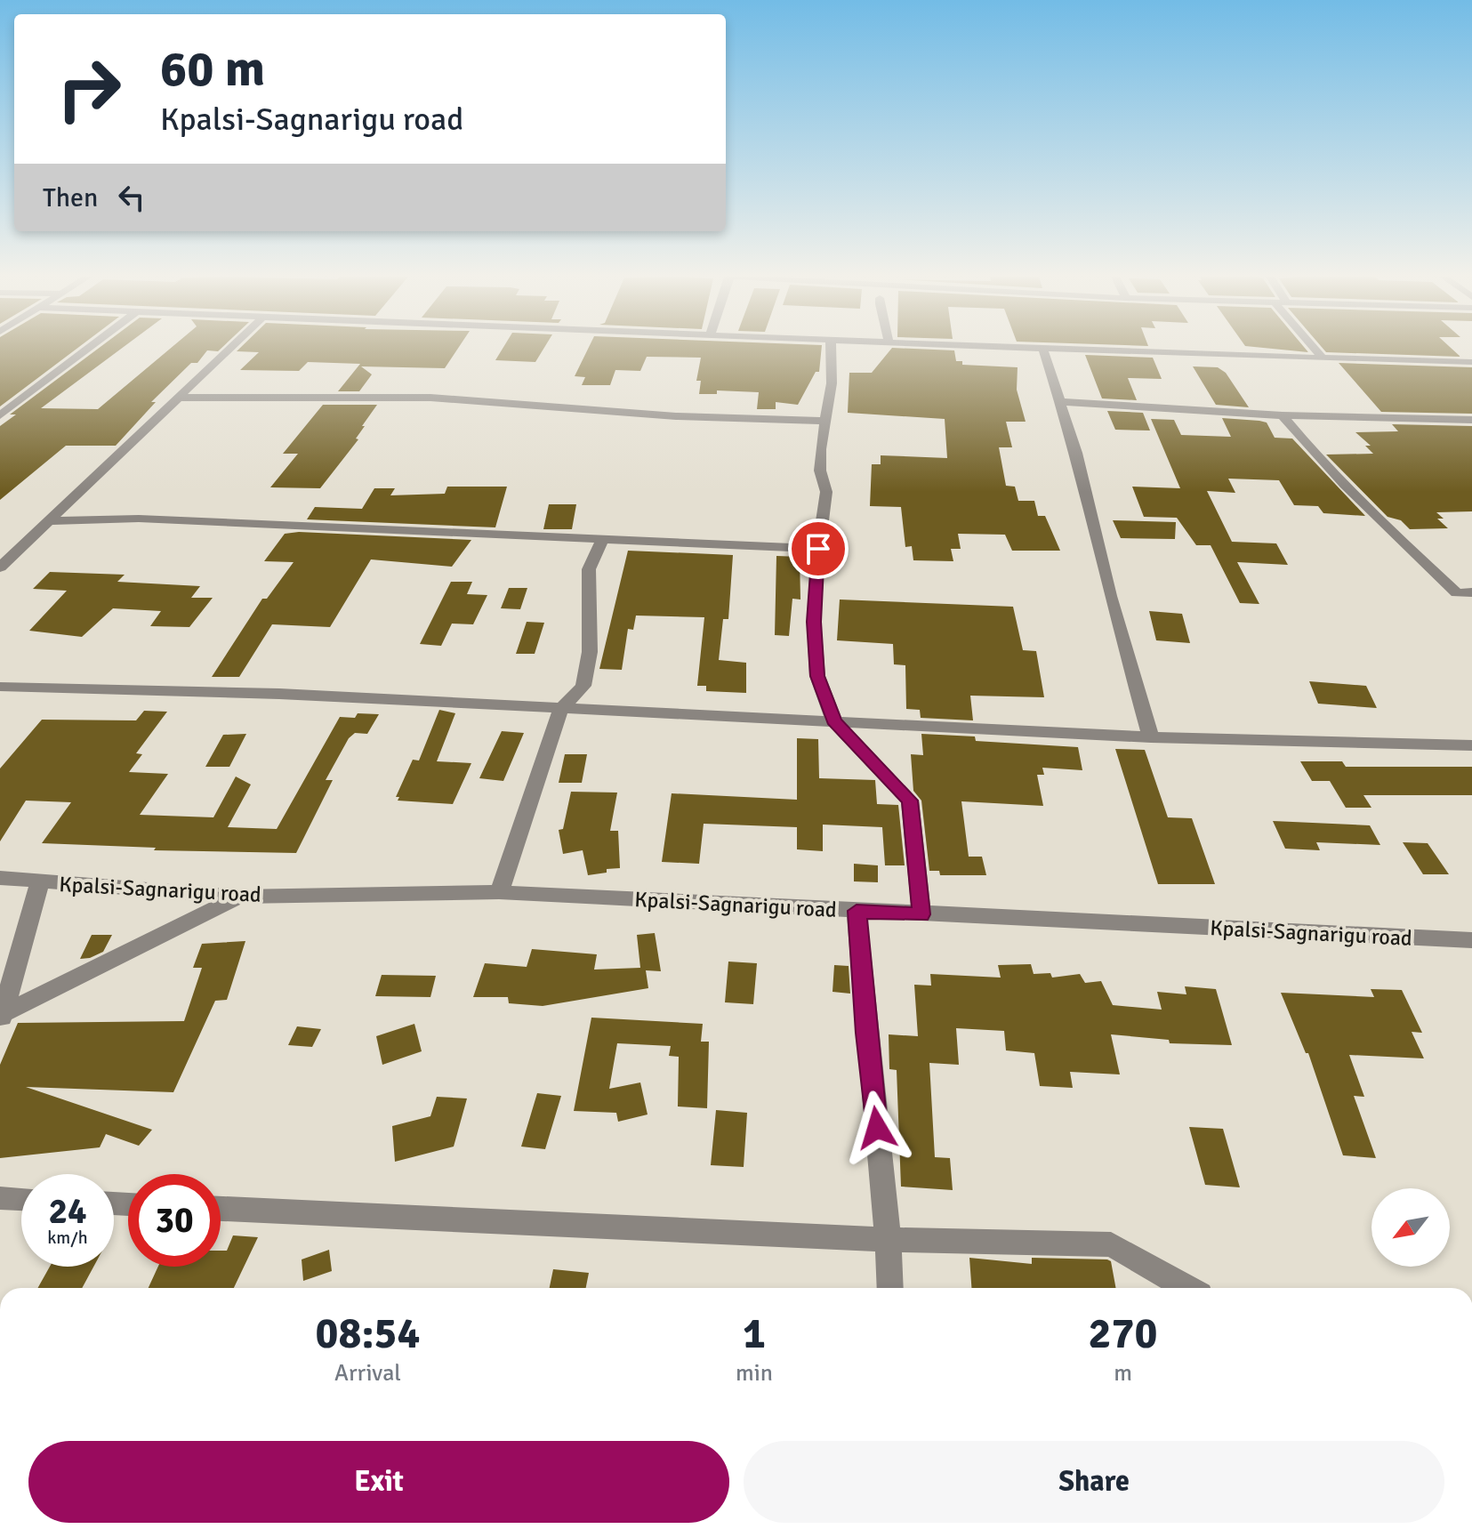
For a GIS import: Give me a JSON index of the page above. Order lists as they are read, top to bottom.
{
  "streets": {
    "street": ["Kpalsi-Sagnarigu road"]
  },
  "north": "bottom left",
  "page": {
    "turn": ["60 m", "Kpalsi-Sagnarigu road"],
    "then": "Then",
    "speed": "24 km/h",
    "limit": "30",
    "eta": [
      "08:54",
      "Arrival",
      "1",
      "min",
      "270",
      "m"
    ],
    "buttons": ["Exit", "Share"]
  }
}
